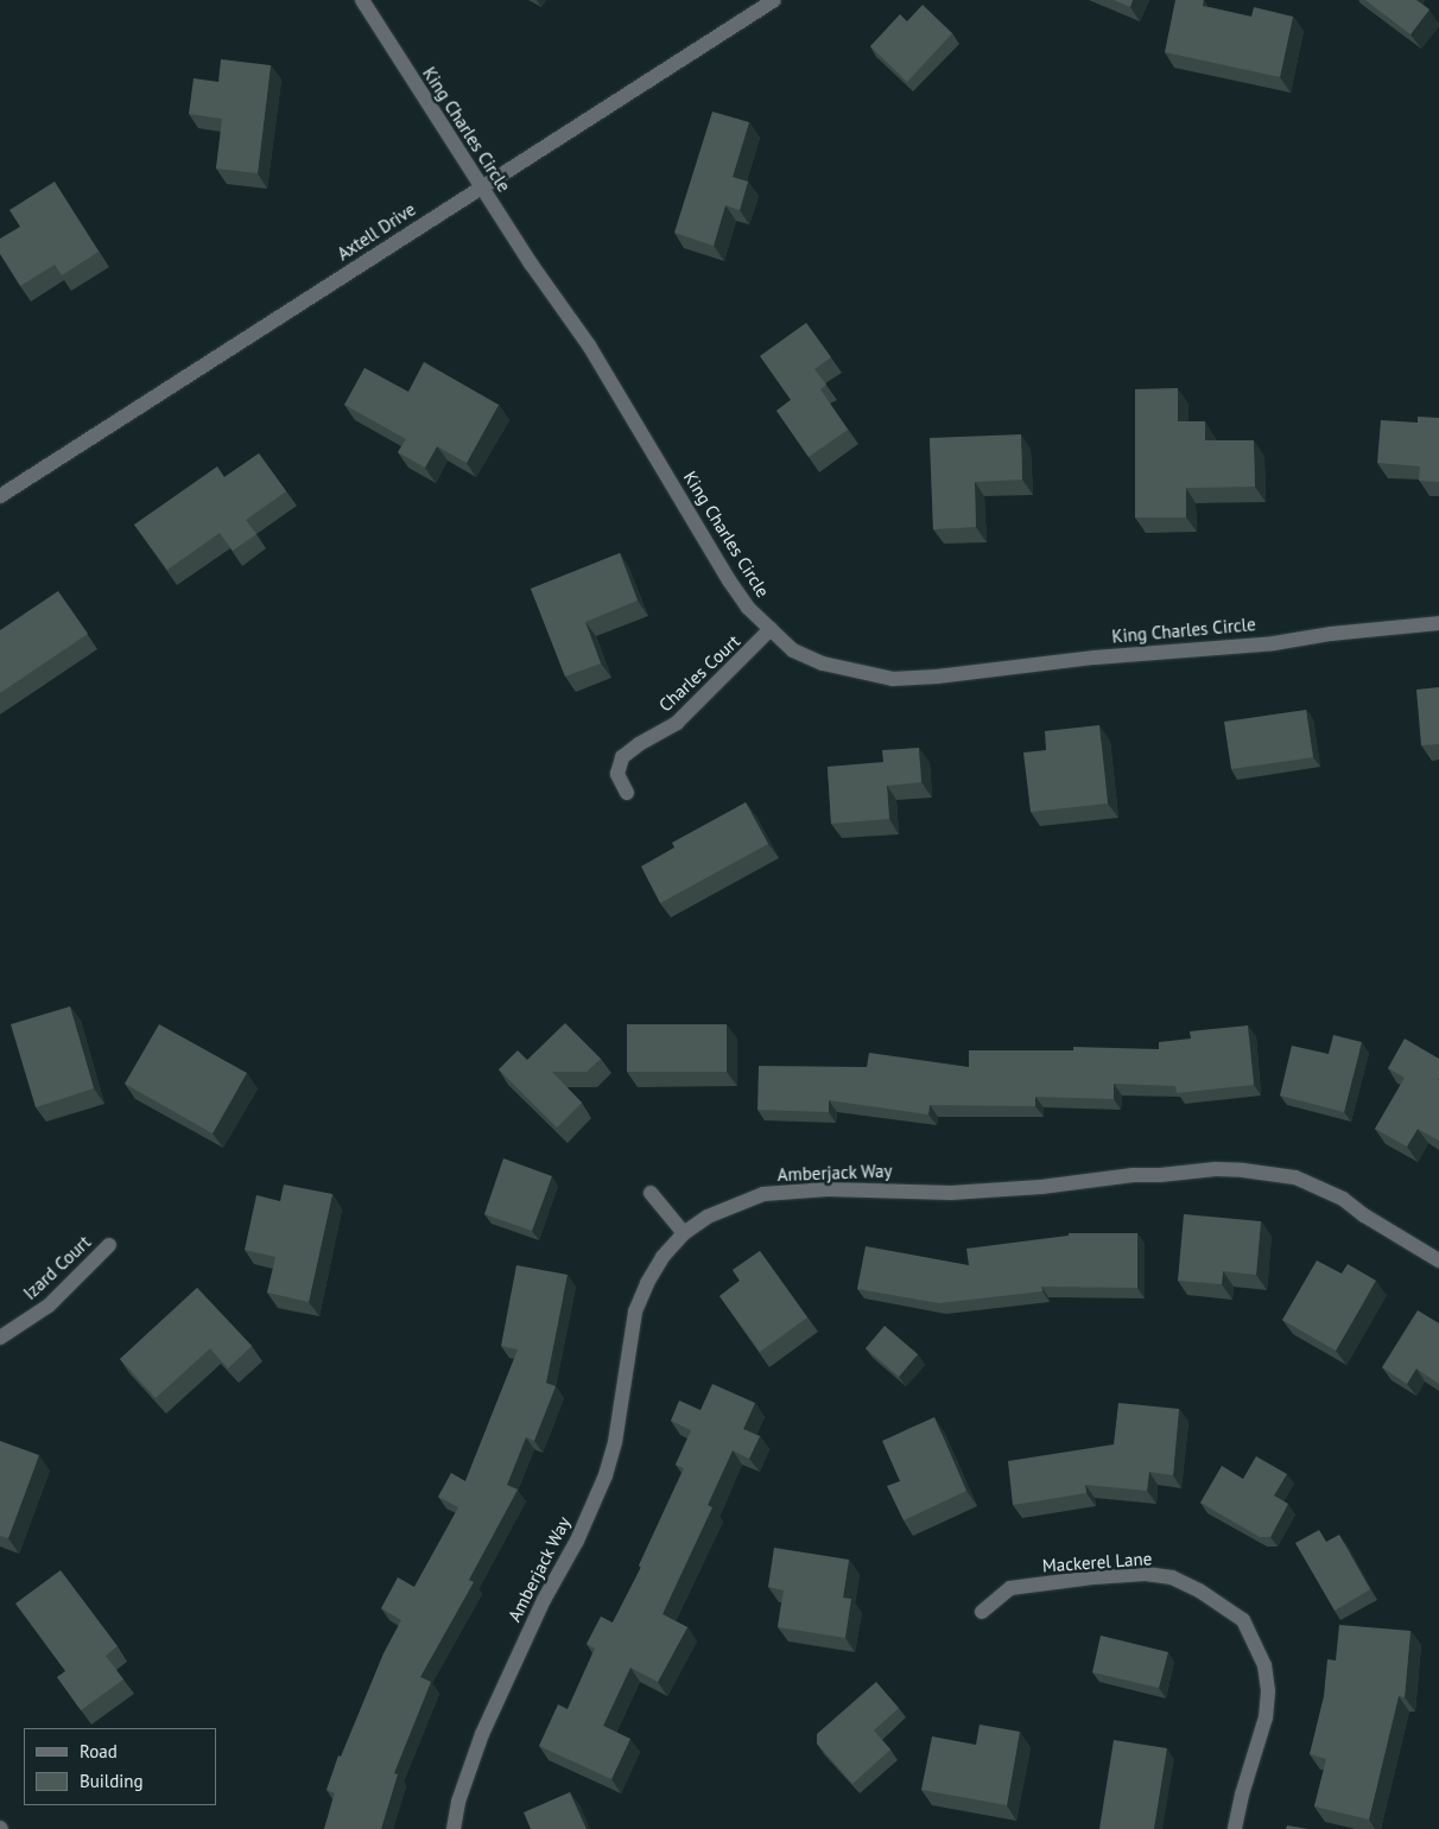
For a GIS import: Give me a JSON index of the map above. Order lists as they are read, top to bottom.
{
  "streets": {
    "street": [
      "King Charles Circle",
      "Axtell Drive",
      "Charles Court",
      "Amberjack Way",
      "Izard Court",
      "Mackerel Lane"
    ]
  },
  "crossings": [
    ["King Charles Circle", "Axtell Drive"],
    ["King Charles Circle", "Charles Court"]
  ],
  "legend": ["Road", "Building"]
}
